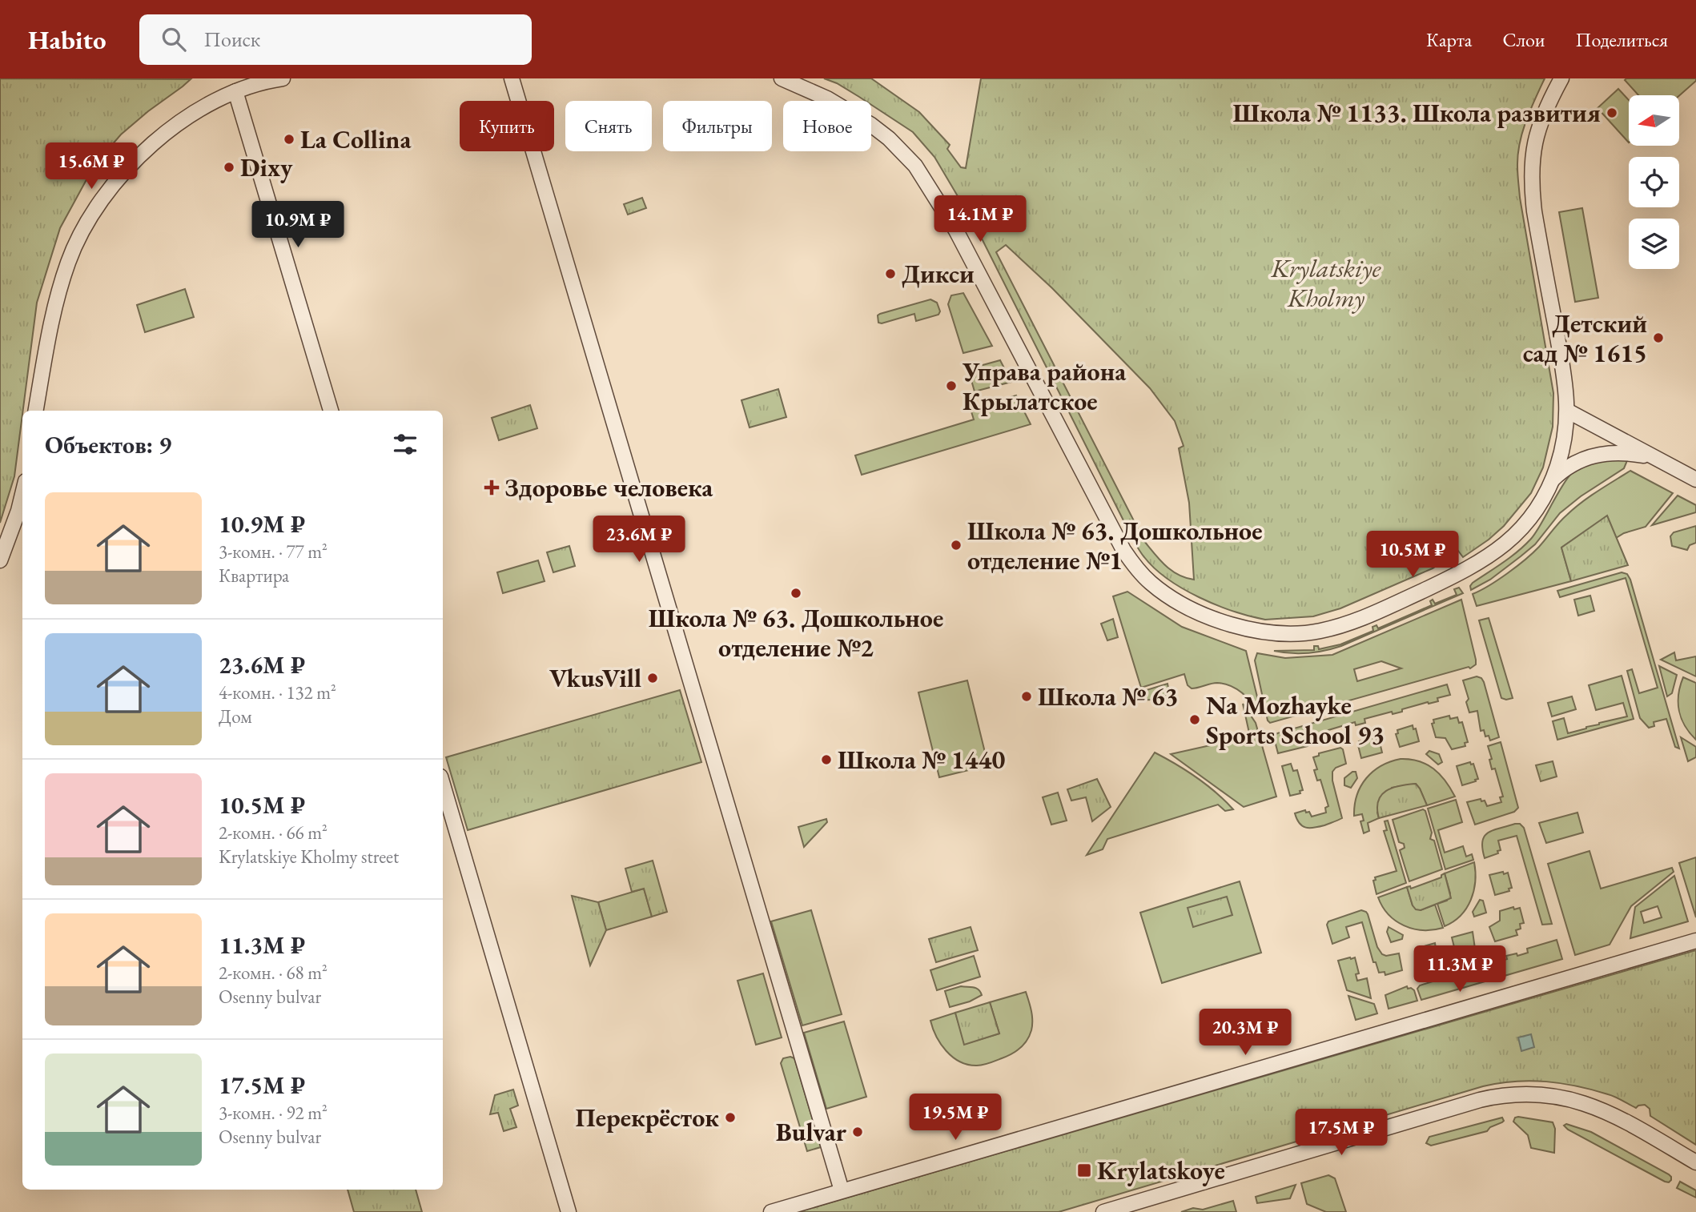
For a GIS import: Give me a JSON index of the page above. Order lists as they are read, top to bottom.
{
  "parks": ["Krylatskiye Kholmy"],
  "places": {
    "other": [
      "Школа № 1133. Школа развития",
      "La Collina",
      "Dixy",
      "Дикси",
      "Детский сад № 1615",
      "Управа района Крылатское",
      "Школа № 63. Дошкольное отделение №1",
      "Школа № 63. Дошкольное отделение №2",
      "VkusVill",
      "Школа № 63",
      "Na Mozhayke Sports School 93",
      "Школа № 1440",
      "Перекрёсток",
      "Bulvar"
    ],
    "health": ["Здоровье человека"],
    "transit": ["Krylatskoye"]
  },
  "north": "left",
  "page": {
    "header": "Habito",
    "search": "Поиск",
    "nav": ["Карта", "Слои", "Поделиться"],
    "chip": [
      "Купить",
      "Снять",
      "Фильтры",
      "Новое"
    ],
    "price": [
      "15.6M ₽",
      "14.1M ₽",
      "10.9M ₽",
      "23.6M ₽",
      "10.5M ₽",
      "11.3M ₽",
      "20.3M ₽",
      "19.5M ₽",
      "17.5M ₽"
    ],
    "heading": "Объектов: 9",
    "list": [
      {
        "name": "10.9M ₽",
        "note": "3-комн. · 77 m² · Квартира"
      },
      {
        "name": "23.6M ₽",
        "note": "4-комн. · 132 m² · Дом"
      },
      {
        "name": "10.5M ₽",
        "note": "2-комн. · 66 m² · Krylatskiye Kholmy street"
      },
      {
        "name": "11.3M ₽",
        "note": "2-комн. · 68 m² · Osenny bulvar"
      },
      {
        "name": "17.5M ₽",
        "note": "3-комн. · 92 m² · Osenny bulvar"
      }
    ]
  }
}
